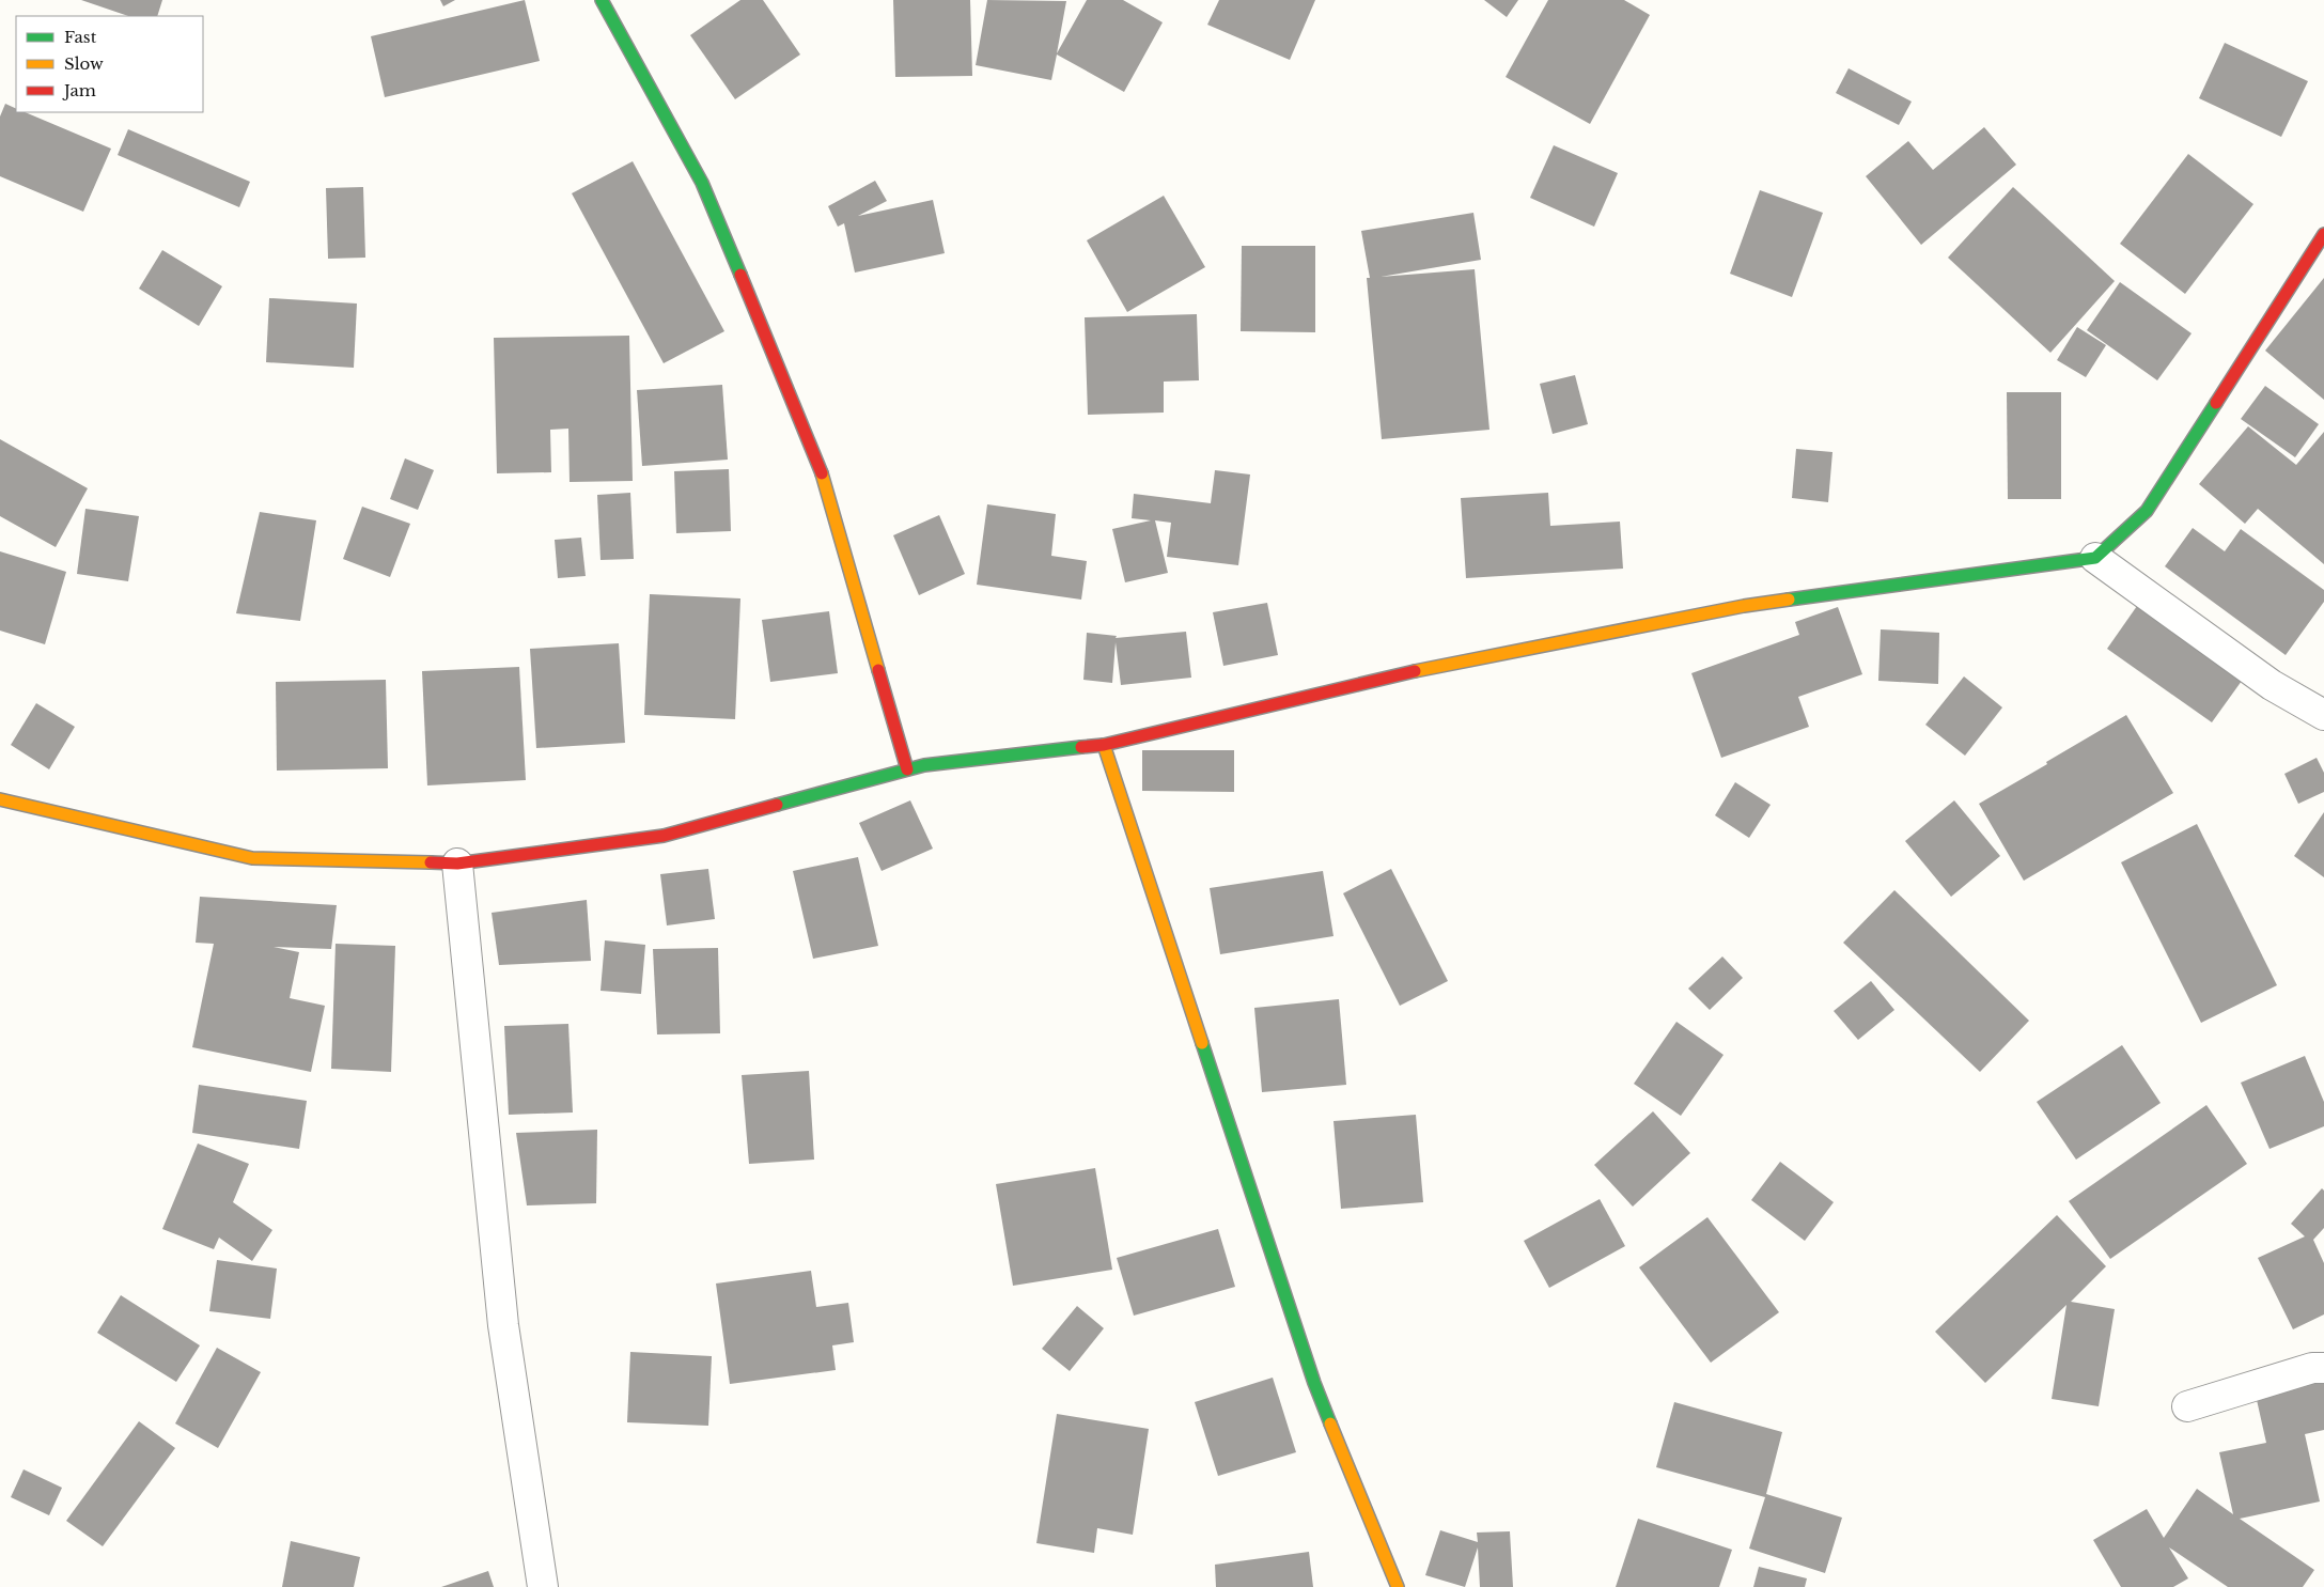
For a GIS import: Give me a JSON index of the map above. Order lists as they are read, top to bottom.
{
  "legend": ["Fast", "Slow", "Jam"]
}
